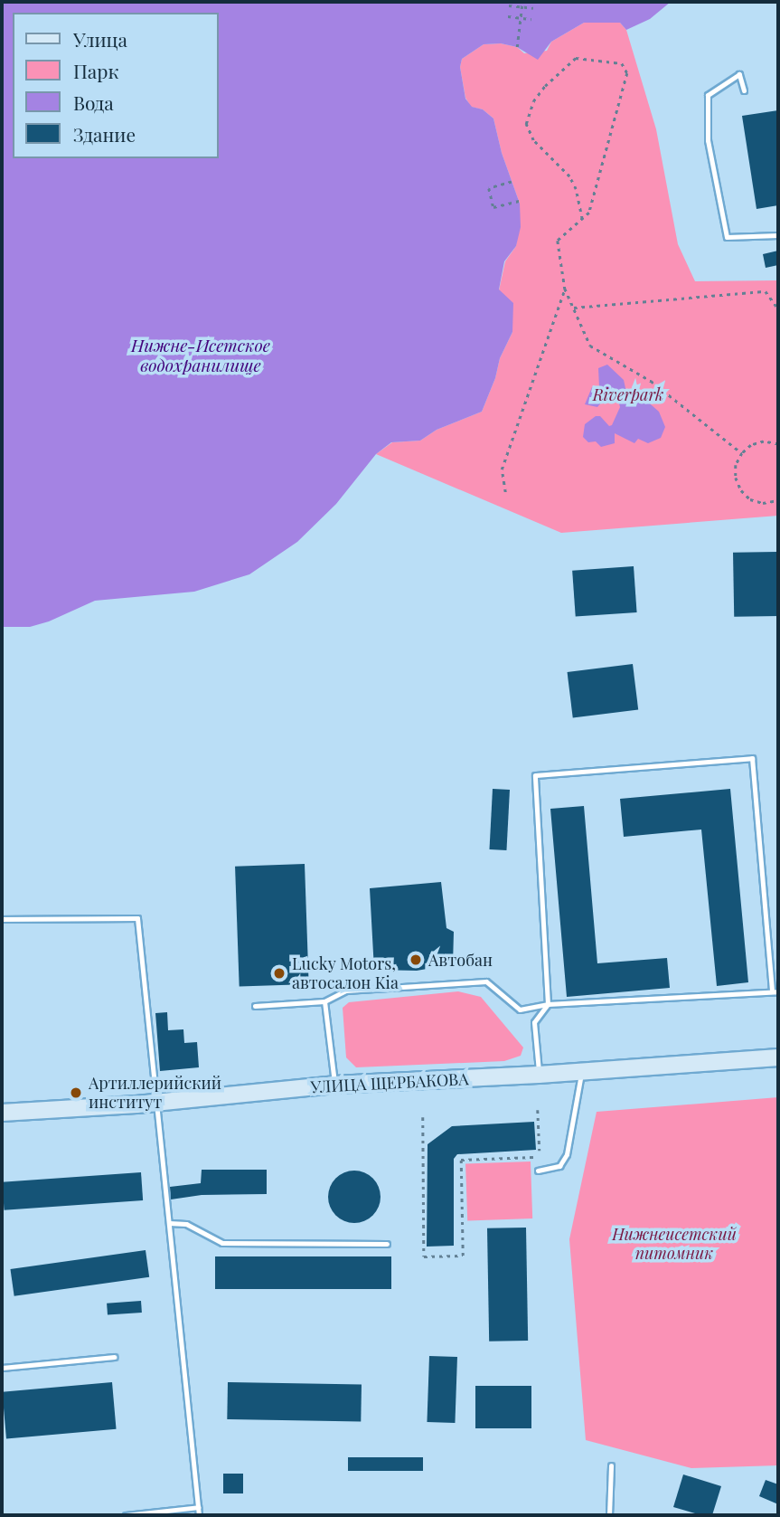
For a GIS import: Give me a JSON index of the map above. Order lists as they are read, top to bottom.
{
  "streets": {
    "main road": ["УЛИЦА ЩЕРБАКОВА"]
  },
  "water": ["Нижне-Исетское водохранилище"],
  "parks": ["Riverpark", "Нижнеисетский питомник"],
  "places": ["Автобан", "Lucky Motors, автосалон Kia", "Артиллерийский институт"],
  "legend": [
    "Улица",
    "Парк",
    "Вода",
    "Здание"
  ]
}
